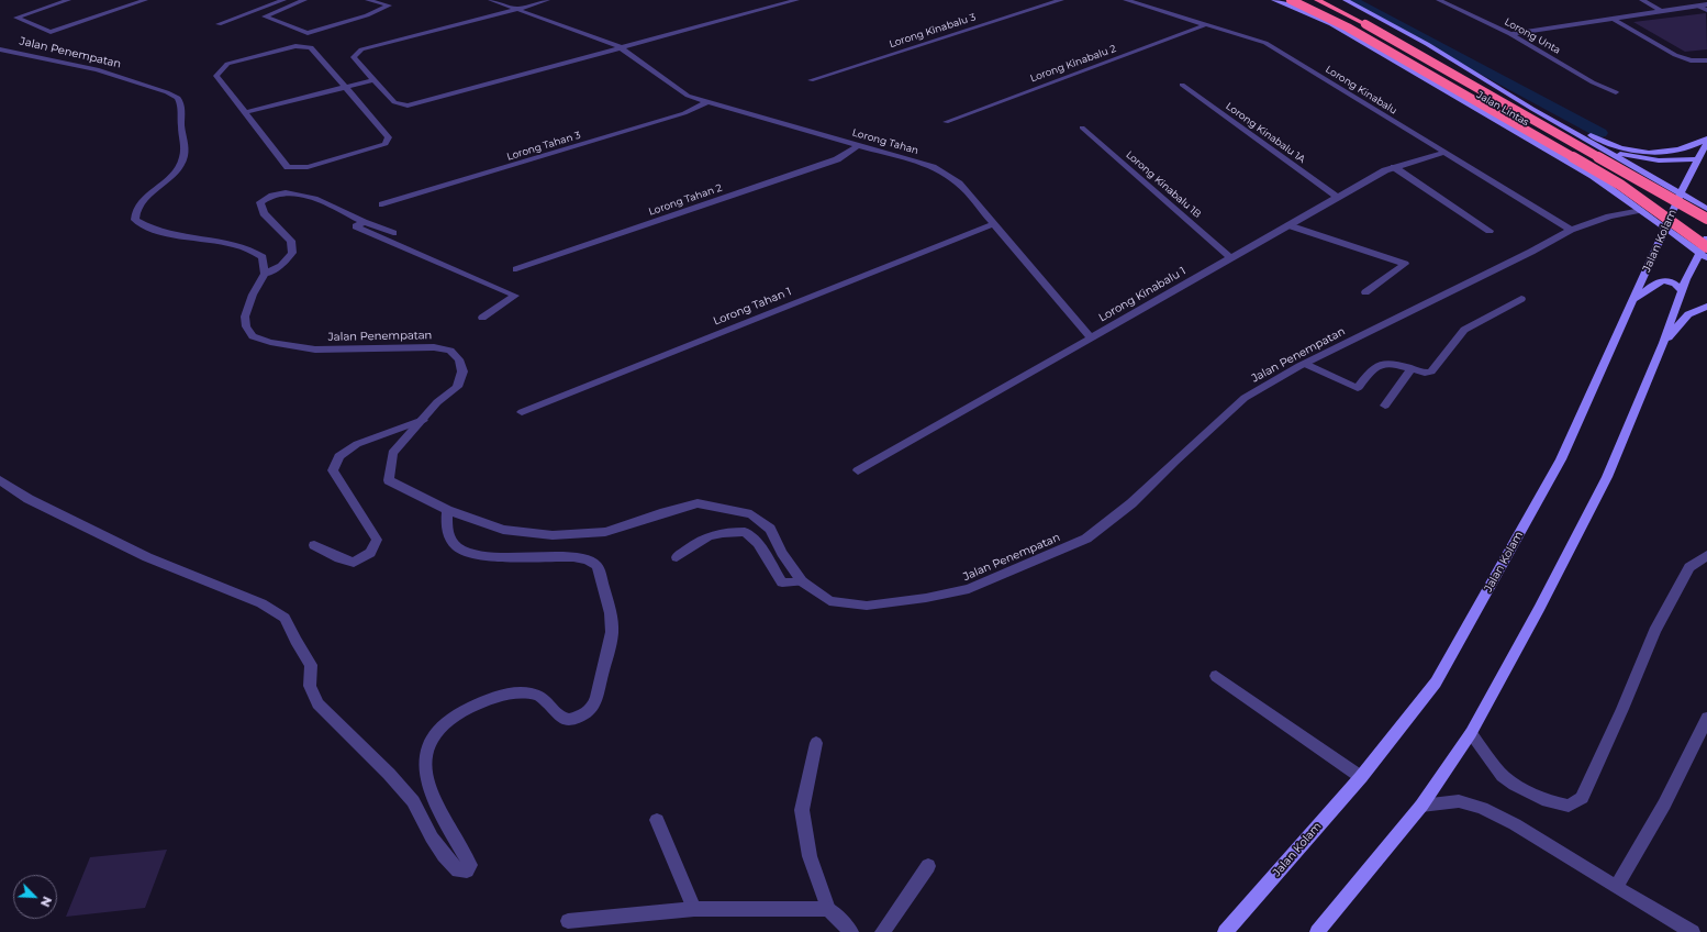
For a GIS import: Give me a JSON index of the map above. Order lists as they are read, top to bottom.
{
  "streets": {
    "highway": ["Jalan Lintas"],
    "main road": ["Jalan Kolam"],
    "street": [
      "Lorong Kinabalu 3",
      "Lorong Unta",
      "Jalan Penempatan",
      "Lorong Kinabalu 2",
      "Lorong Kinabalu",
      "Lorong Kinabalu 1A",
      "Lorong Tahan",
      "Lorong Tahan 3",
      "Lorong Kinabalu 1B",
      "Lorong Tahan 2",
      "Lorong Kinabalu 1",
      "Lorong Tahan 1"
    ]
  },
  "crossings": [
    ["Jalan Penempatan", "Lorong Kinabalu"],
    ["Jalan Penempatan", "Jalan Lintas"],
    ["Lorong Kinabalu 2", "Lorong Kinabalu"],
    ["Lorong Kinabalu", "Lorong Kinabalu 1"],
    ["Jalan Lintas", "Jalan Kolam"],
    ["Lorong Kinabalu 1A", "Lorong Kinabalu 1"],
    ["Lorong Tahan", "Lorong Tahan 3"],
    ["Lorong Tahan", "Lorong Tahan 2"],
    ["Lorong Tahan", "Lorong Kinabalu 1"],
    ["Lorong Tahan", "Lorong Tahan 1"],
    ["Lorong Kinabalu 1B", "Lorong Kinabalu 1"]
  ],
  "north": "bottom right"
}
